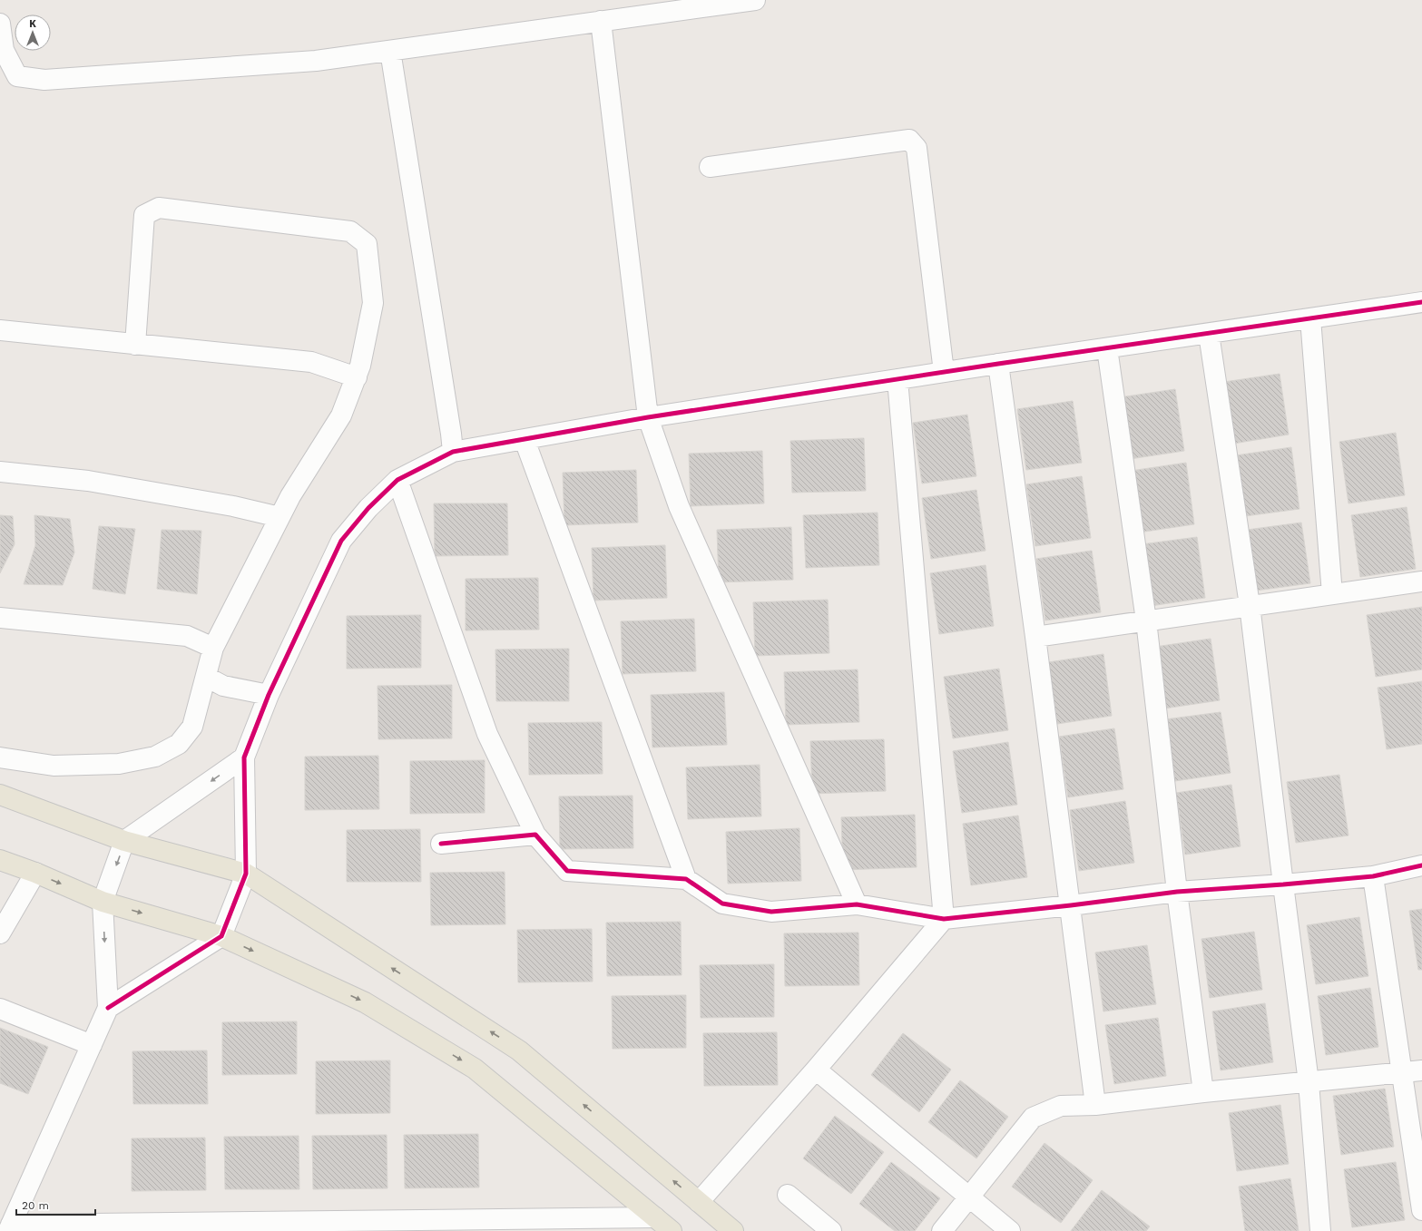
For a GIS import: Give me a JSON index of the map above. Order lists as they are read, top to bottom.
{
  "scale_bar": "20 m",
  "north": "top"
}
